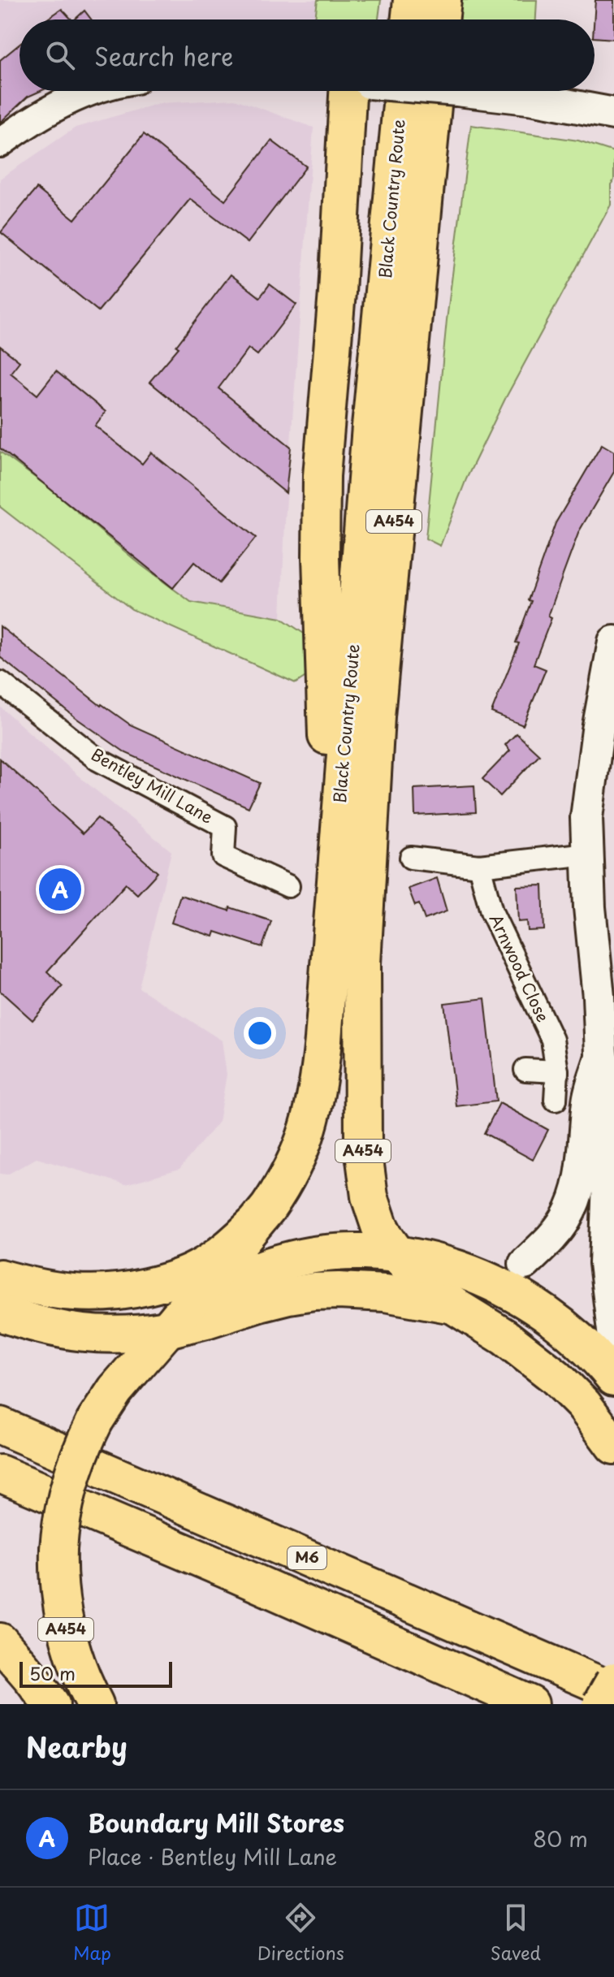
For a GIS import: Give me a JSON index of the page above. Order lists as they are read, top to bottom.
{
  "streets": {
    "highway": ["Black Country Route", "A454", "M6"],
    "street": ["Bentley Mill Lane", "Arnwood Close"]
  },
  "crossings": [
    ["Black Country Route", "A454"]
  ],
  "scale_bar": "50 m",
  "page": {
    "search": "Search here",
    "pins": "A",
    "scale": "50 m",
    "heading": "Nearby",
    "list": [
      {
        "mark": "A",
        "name": "Boundary Mill Stores",
        "note": "Place · Bentley Mill Lane",
        "value": "80 m"
      }
    ],
    "nav": ["Map", "Directions", "Saved"]
  }
}
